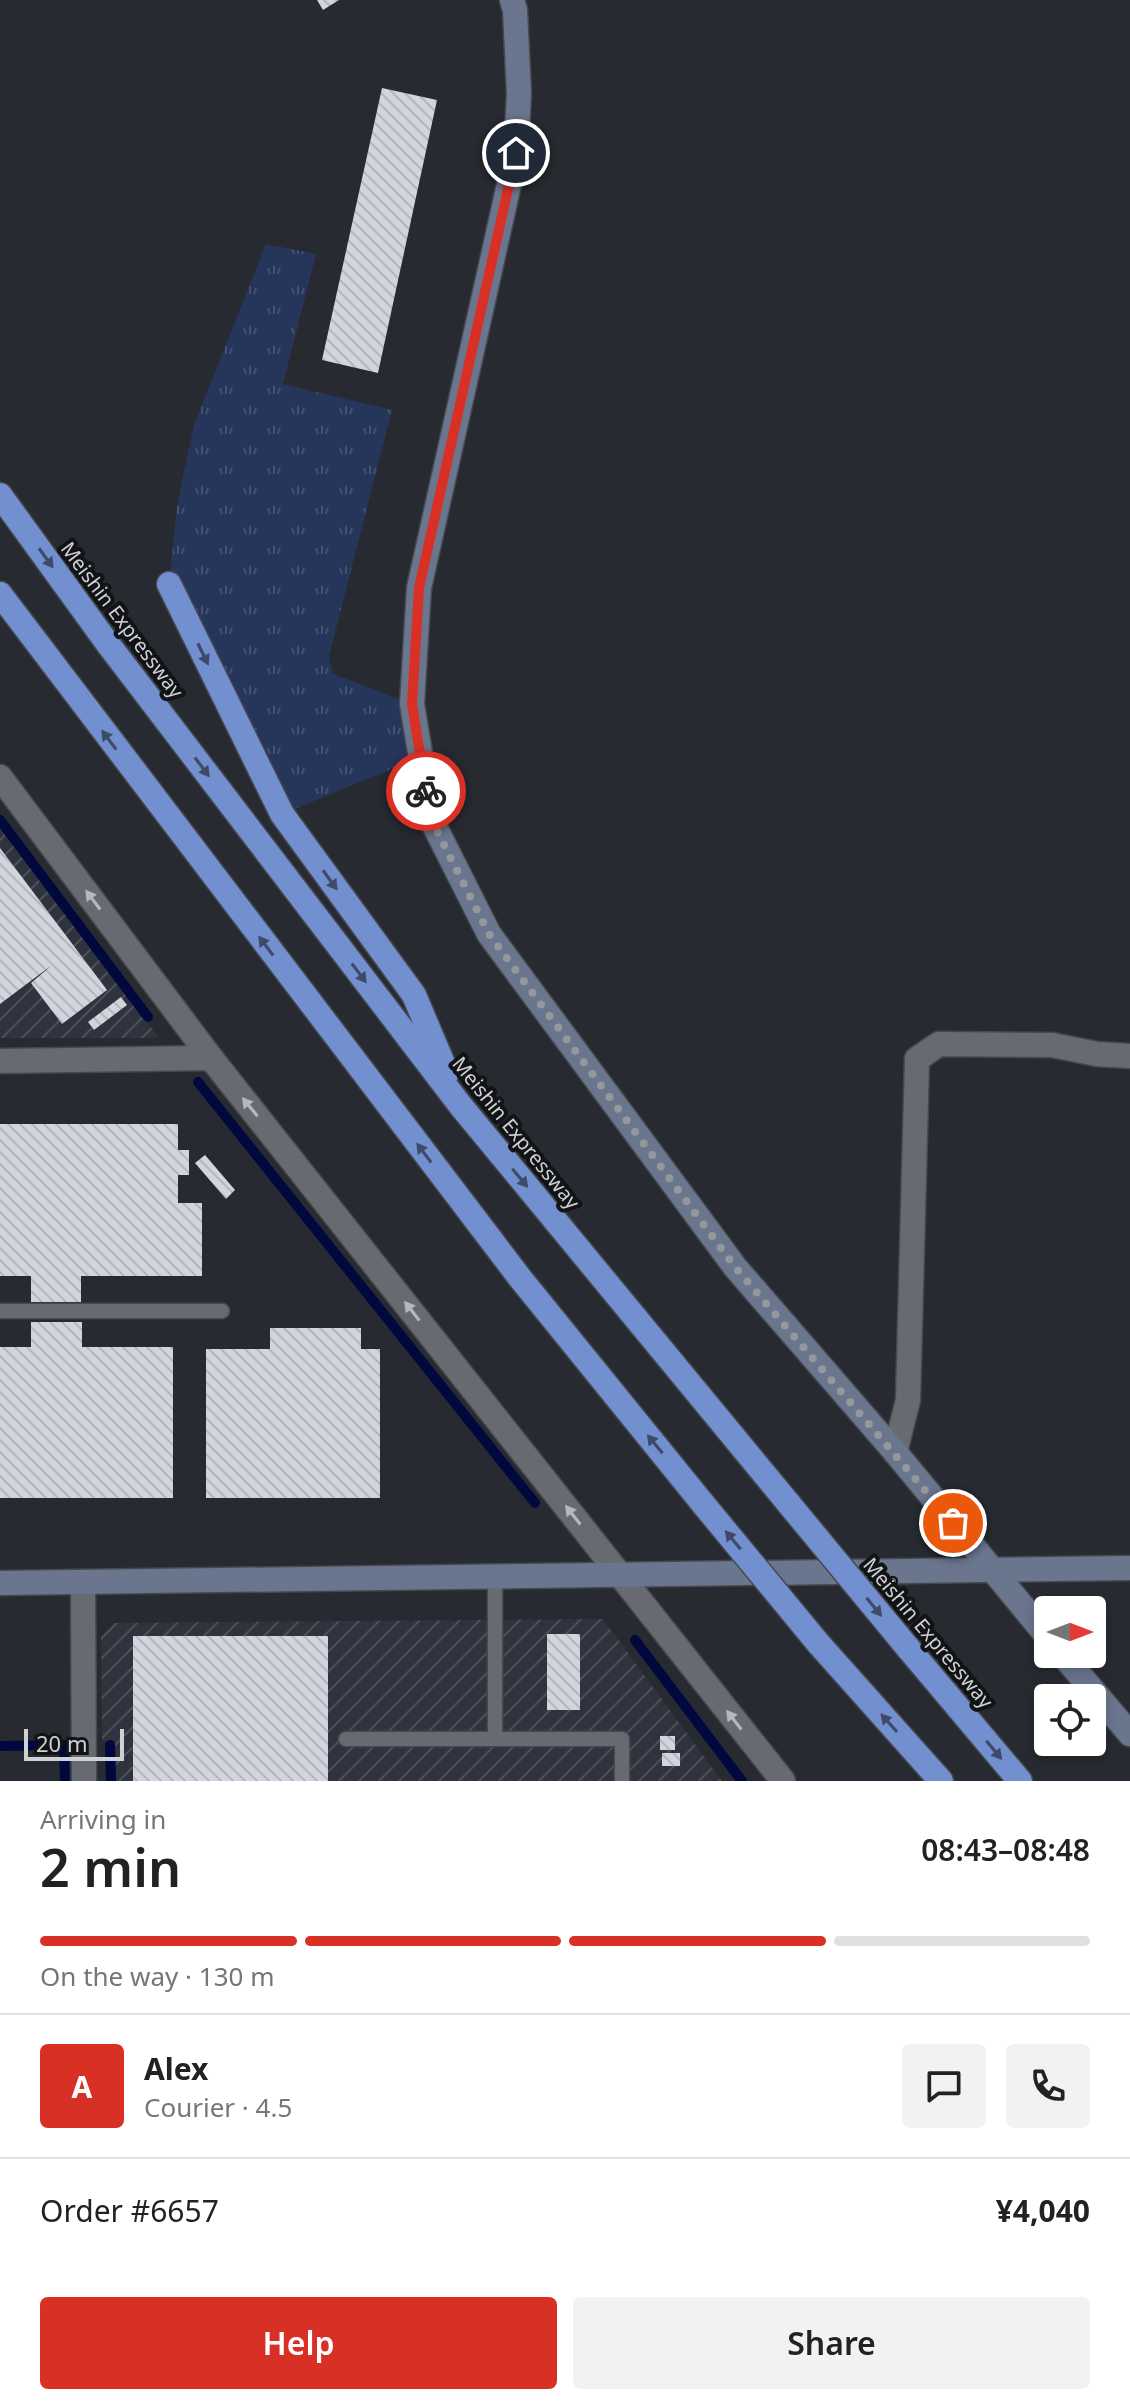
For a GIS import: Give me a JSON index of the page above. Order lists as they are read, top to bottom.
{
  "streets": {
    "highway": ["Meishin Expressway"]
  },
  "scale_bar": "20 m",
  "north": "right",
  "page": {
    "scale": "20 m",
    "heading": ["2 min", "Arriving in", "08:43–08:48"],
    "panel": [
      "Alex",
      "Courier · 4.5",
      "Order #6657",
      "¥4,040"
    ],
    "bar": "On the way · 130 m",
    "round": "A",
    "buttons": ["Help", "Share"]
  }
}
